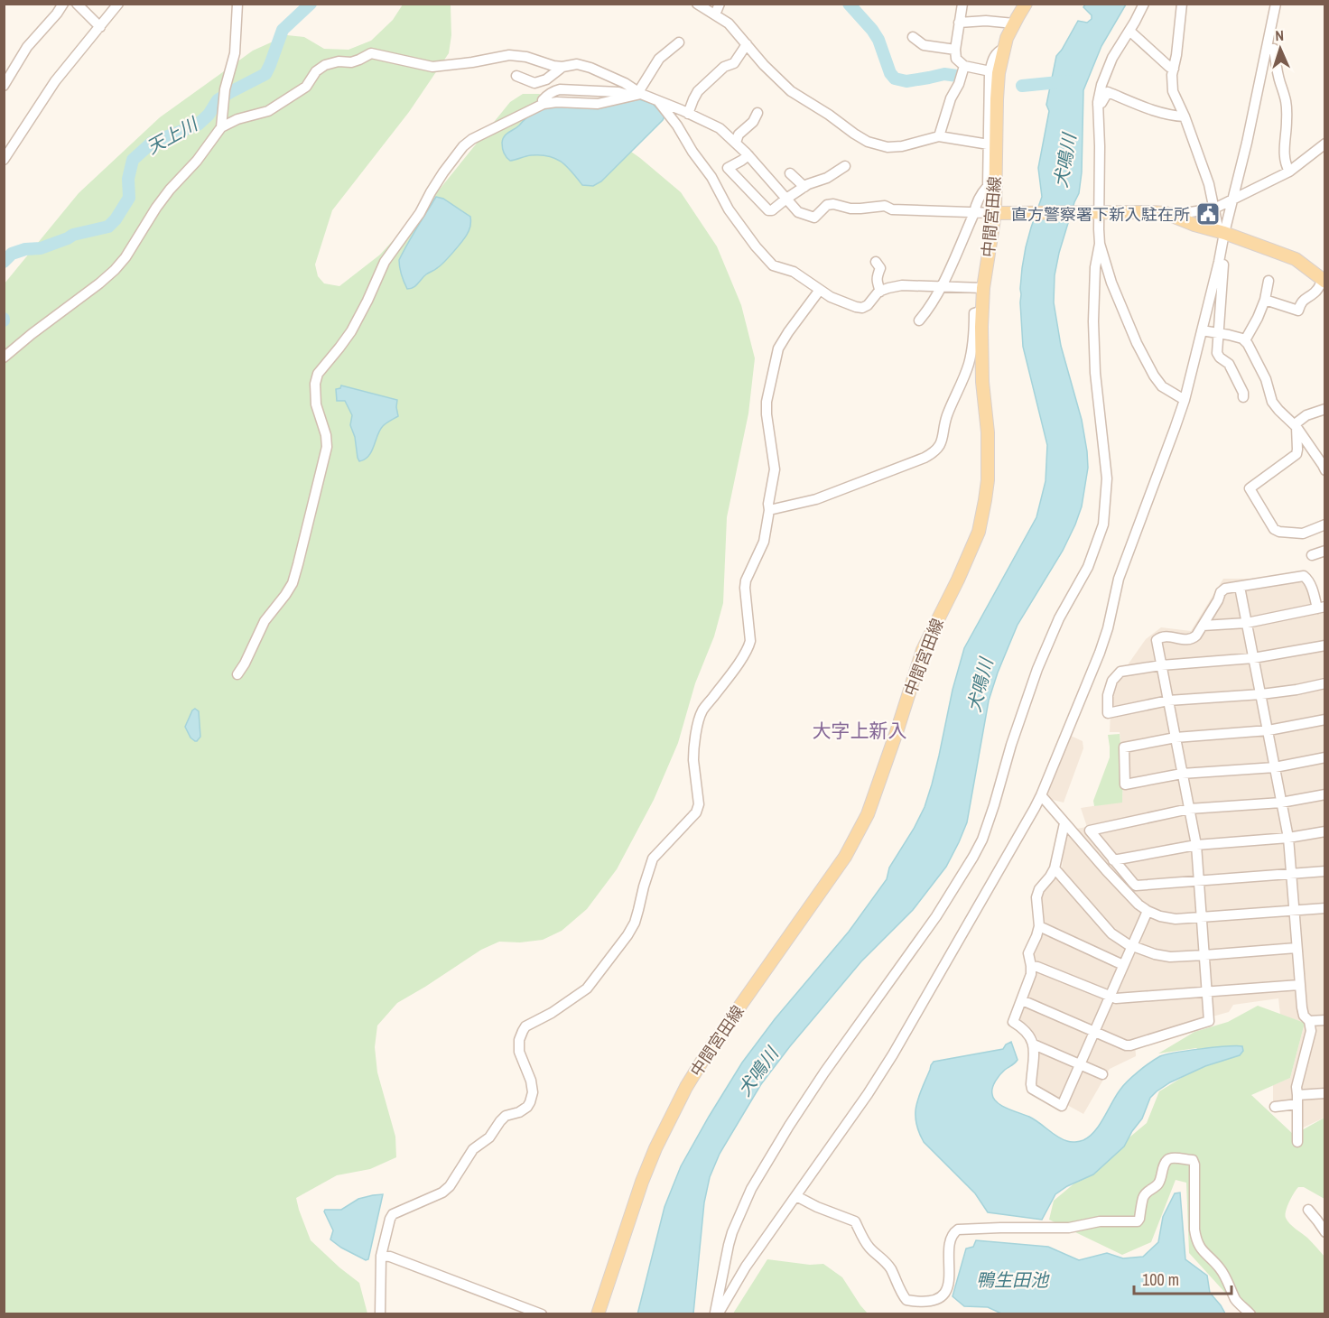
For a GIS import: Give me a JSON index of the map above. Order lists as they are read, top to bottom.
{
  "streets": {
    "main road": ["中間宮田線"]
  },
  "districts": ["大字上新入"],
  "water": ["天上川", "犬鳴川", "鴨生田池"],
  "places": {
    "public building": ["直方警察署下新入駐在所"]
  },
  "scale_bar": "100 m",
  "north": "top"
}
